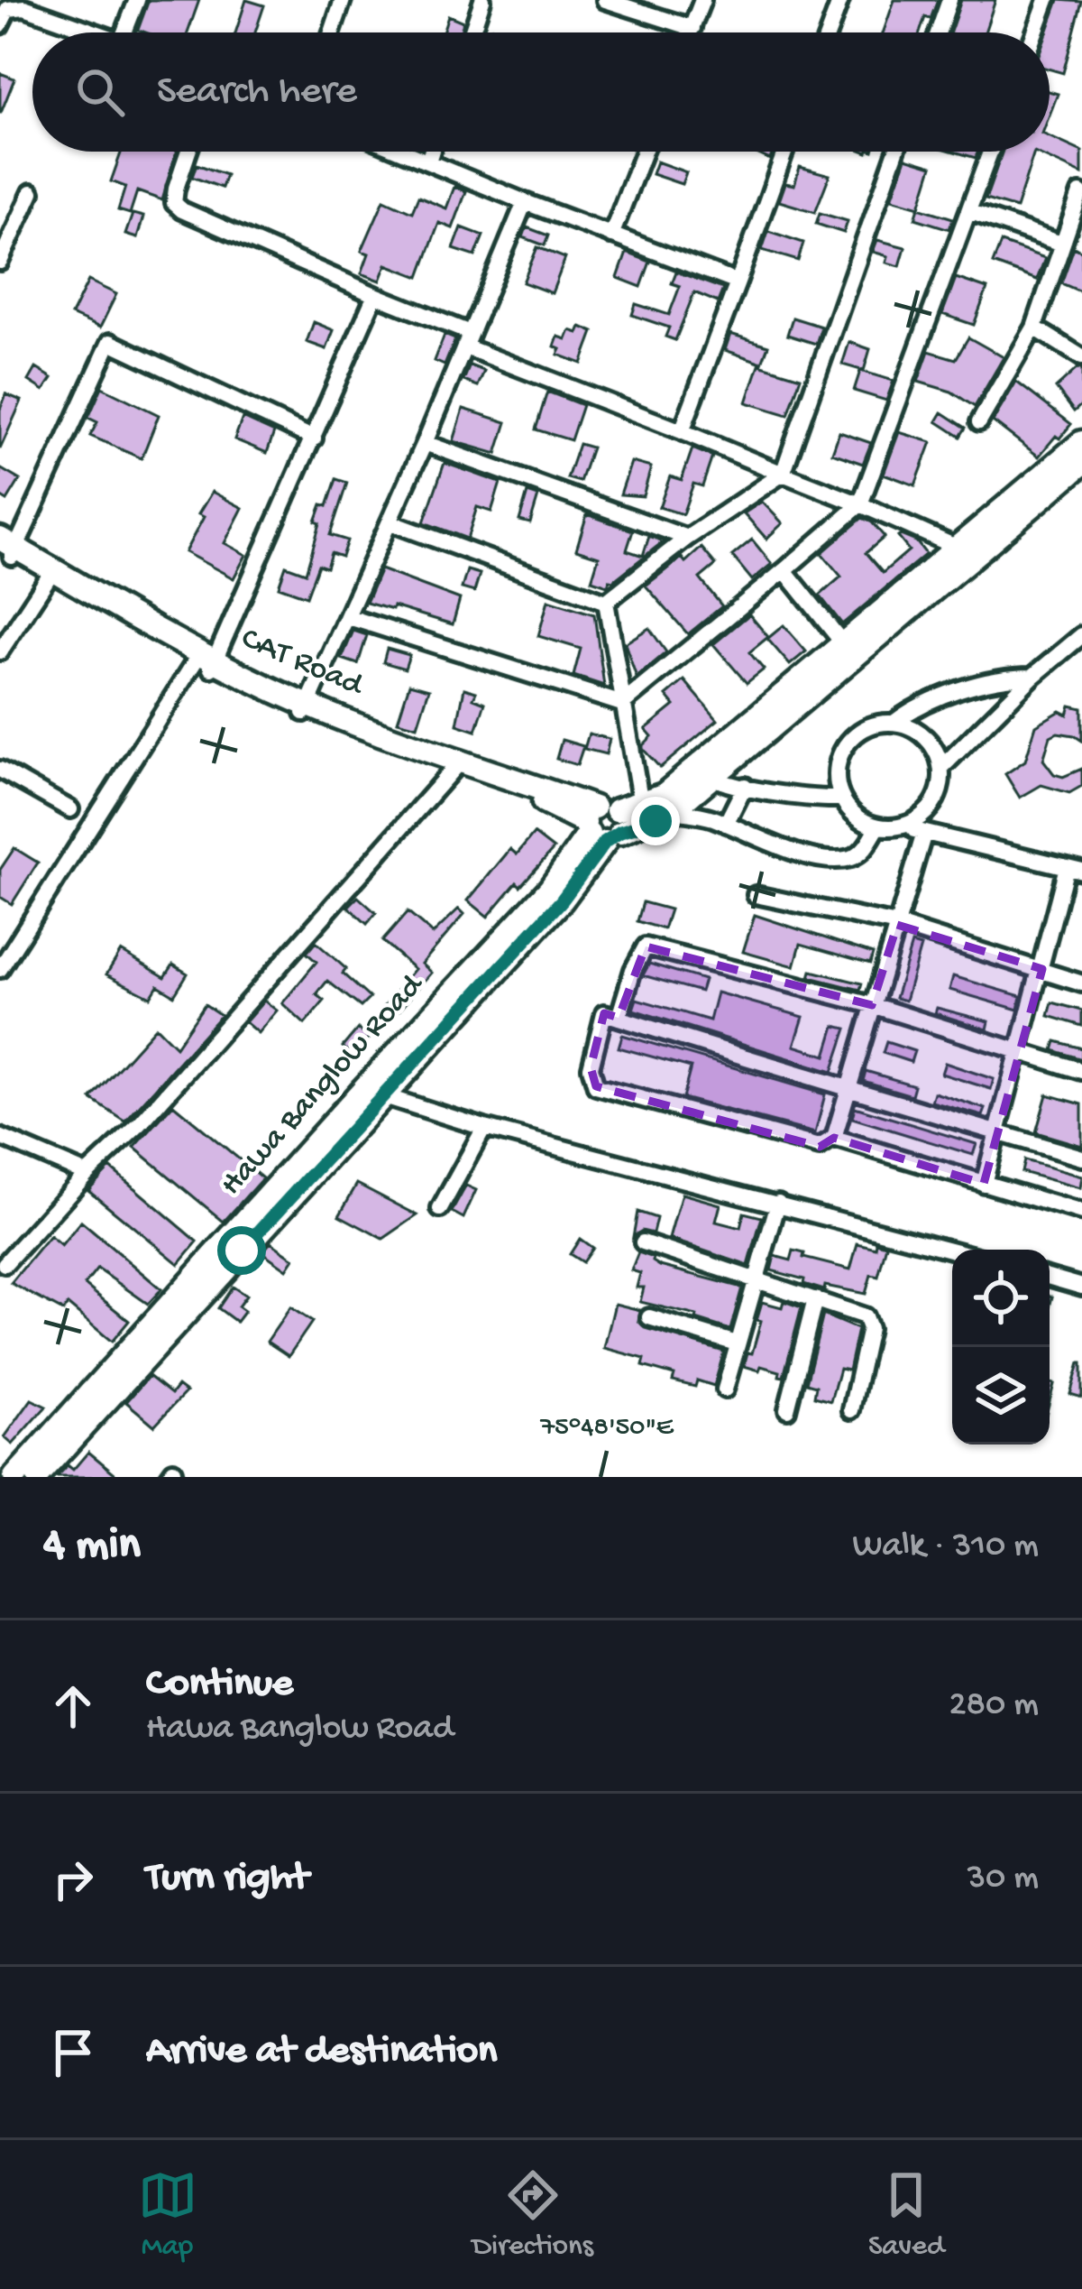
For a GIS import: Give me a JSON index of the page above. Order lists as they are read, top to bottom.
{
  "streets": {
    "street": ["CAT Road", "Hawa Banglow Road"]
  },
  "crossings": [
    ["CAT Road", "Hawa Banglow Road"]
  ],
  "page": {
    "search": "Search here",
    "heading": ["4 min", "Walk · 310 m"],
    "list": [
      ["Continue", "Hawa Banglow Road", "280 m"],
      ["Turn right", "30 m"],
      "Arrive at destination"
    ],
    "nav": ["Map", "Directions", "Saved"]
  },
  "coordinates": ["75°48'50\"E"]
}
